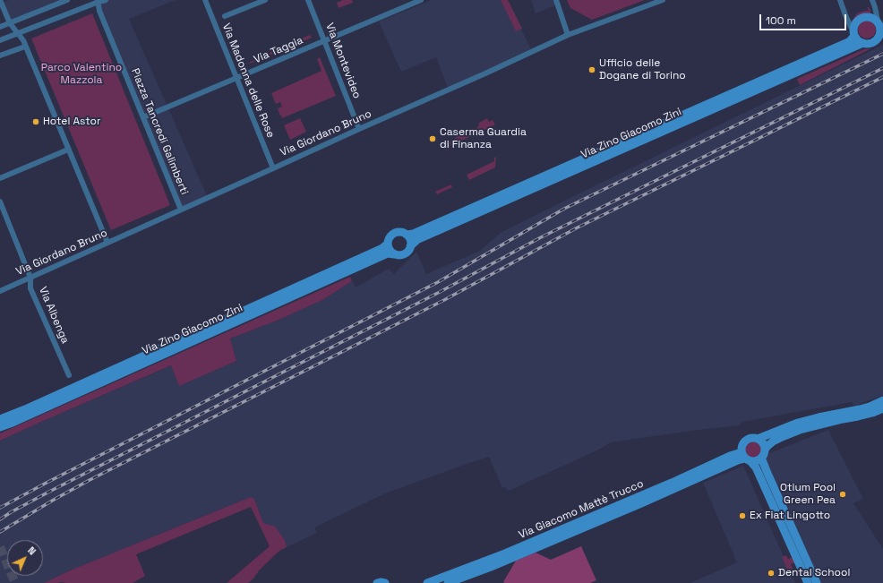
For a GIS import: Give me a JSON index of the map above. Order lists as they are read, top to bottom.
{
  "streets": {
    "street": [
      "Via Taggia",
      "Via Montevideo",
      "Via Madonna delle Rose",
      "Piazza Tancredi Galimberti",
      "Via Giordano Bruno",
      "Via Zino Giacomo Zini",
      "Via Albenga",
      "Via Giacomo Mattè Trucco"
    ]
  },
  "crossings": [
    ["Via Taggia", "Via Montevideo"],
    ["Via Taggia", "Via Madonna delle Rose"],
    ["Via Taggia", "Piazza Tancredi Galimberti"],
    ["Via Montevideo", "Via Giordano Bruno"],
    ["Via Madonna delle Rose", "Via Giordano Bruno"],
    ["Piazza Tancredi Galimberti", "Via Giordano Bruno"],
    ["Via Giordano Bruno", "Via Albenga"]
  ],
  "parks": ["Parco Valentino Mazzola"],
  "places": [
    "Ufficio delle Dogane di Torino",
    "Hotel Astor",
    "Caserma Guardia di Finanza",
    "Otium Pool Green Pea",
    "Ex Fiat Lingotto",
    "Dental School"
  ],
  "scale_bar": "100 m",
  "north": "top right"
}
